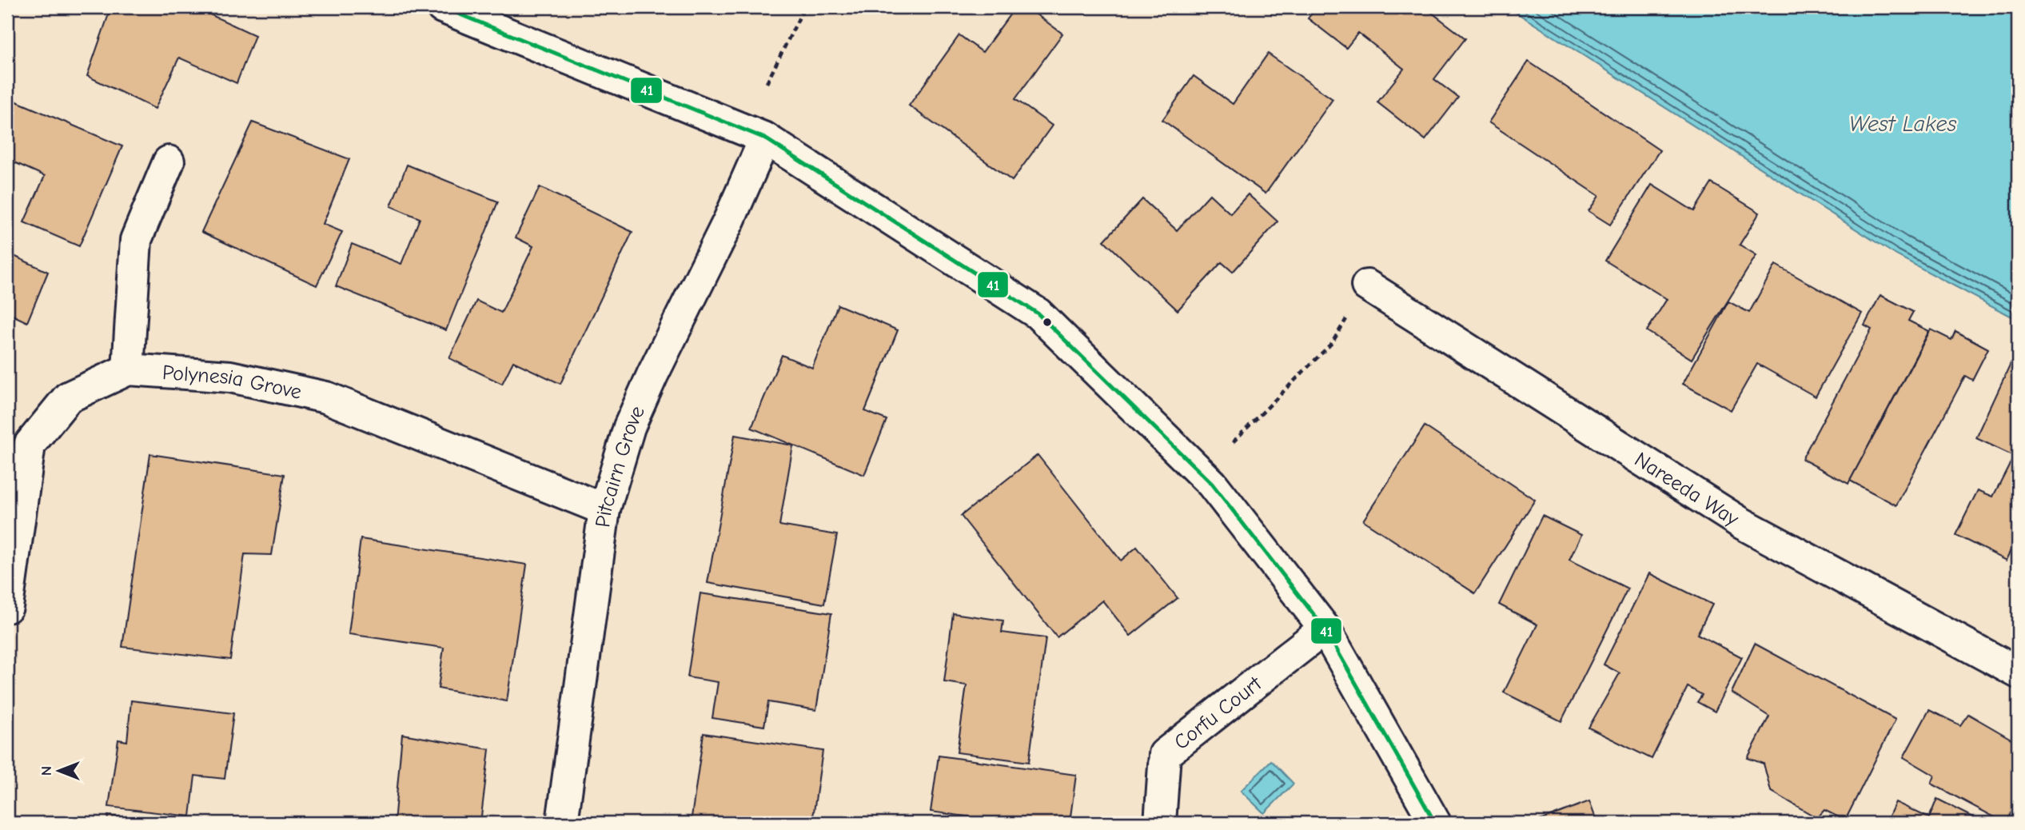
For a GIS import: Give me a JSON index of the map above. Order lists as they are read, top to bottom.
{
  "streets": {
    "street": [
      "Polynesia Grove",
      "Pitcairn Grove",
      "Nareeda Way",
      "Corfu Court"
    ]
  },
  "crossings": [
    ["Polynesia Grove", "Pitcairn Grove"]
  ],
  "water": ["West Lakes"],
  "lines": ["transit line 41"],
  "north": "left"
}
